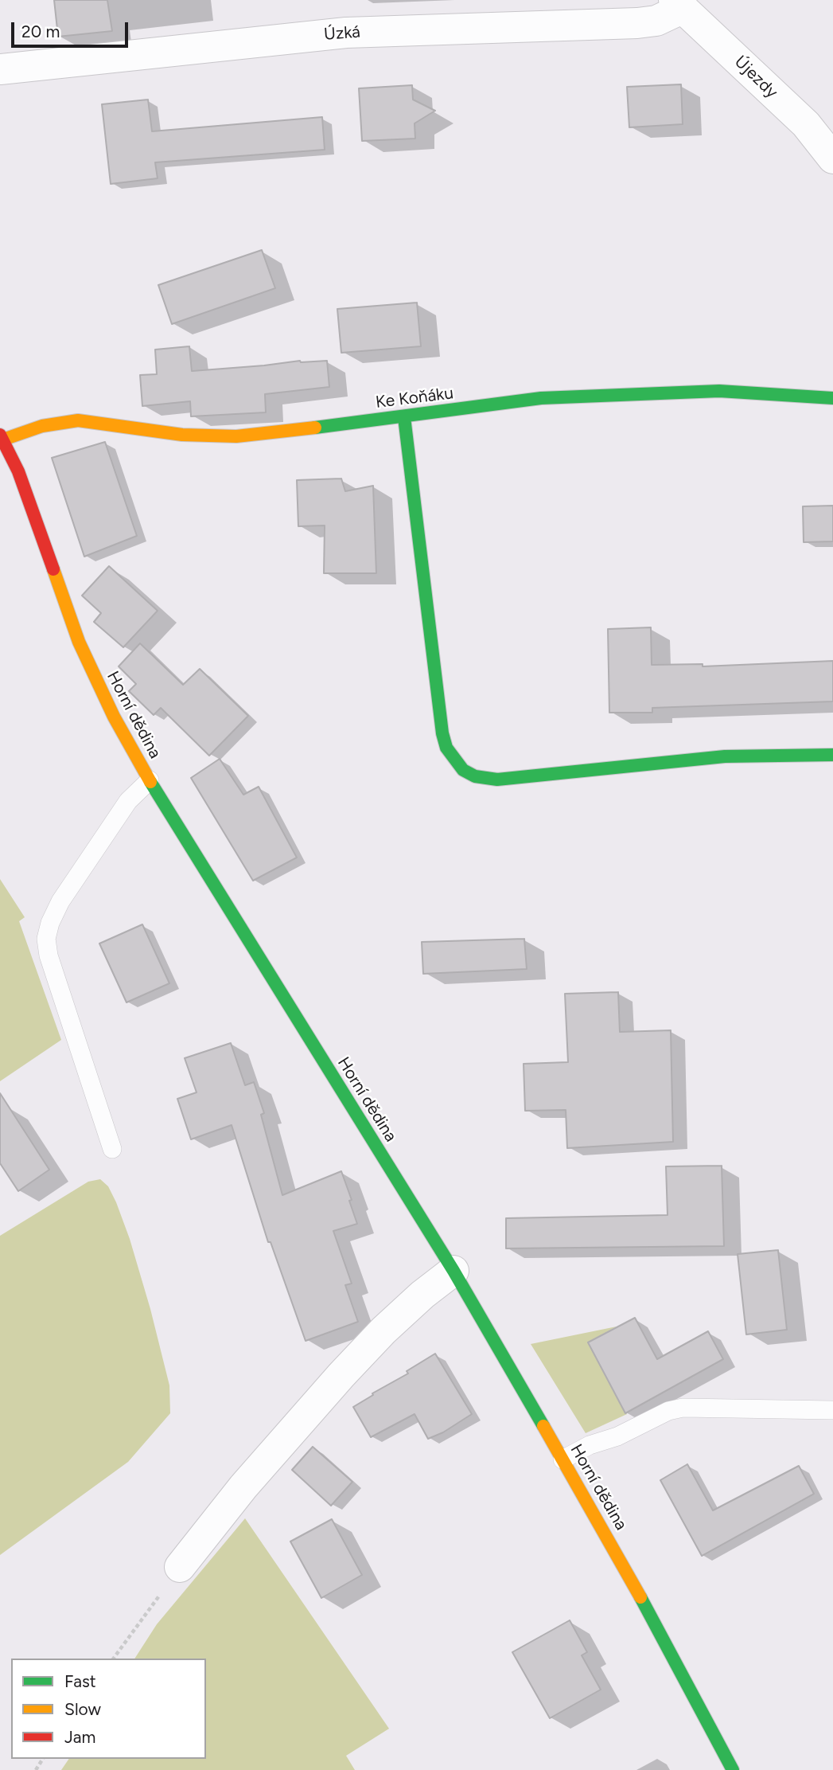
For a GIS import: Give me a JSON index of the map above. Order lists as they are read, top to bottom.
{
  "streets": {
    "street": [
      "Úzká",
      "Újezdy",
      "Ke Koňáku",
      "Horní dědina"
    ]
  },
  "crossings": [
    ["Úzká", "Újezdy"],
    ["Ke Koňáku", "Horní dědina"]
  ],
  "legend": ["Fast", "Slow", "Jam"],
  "scale_bar": "20 m"
}
